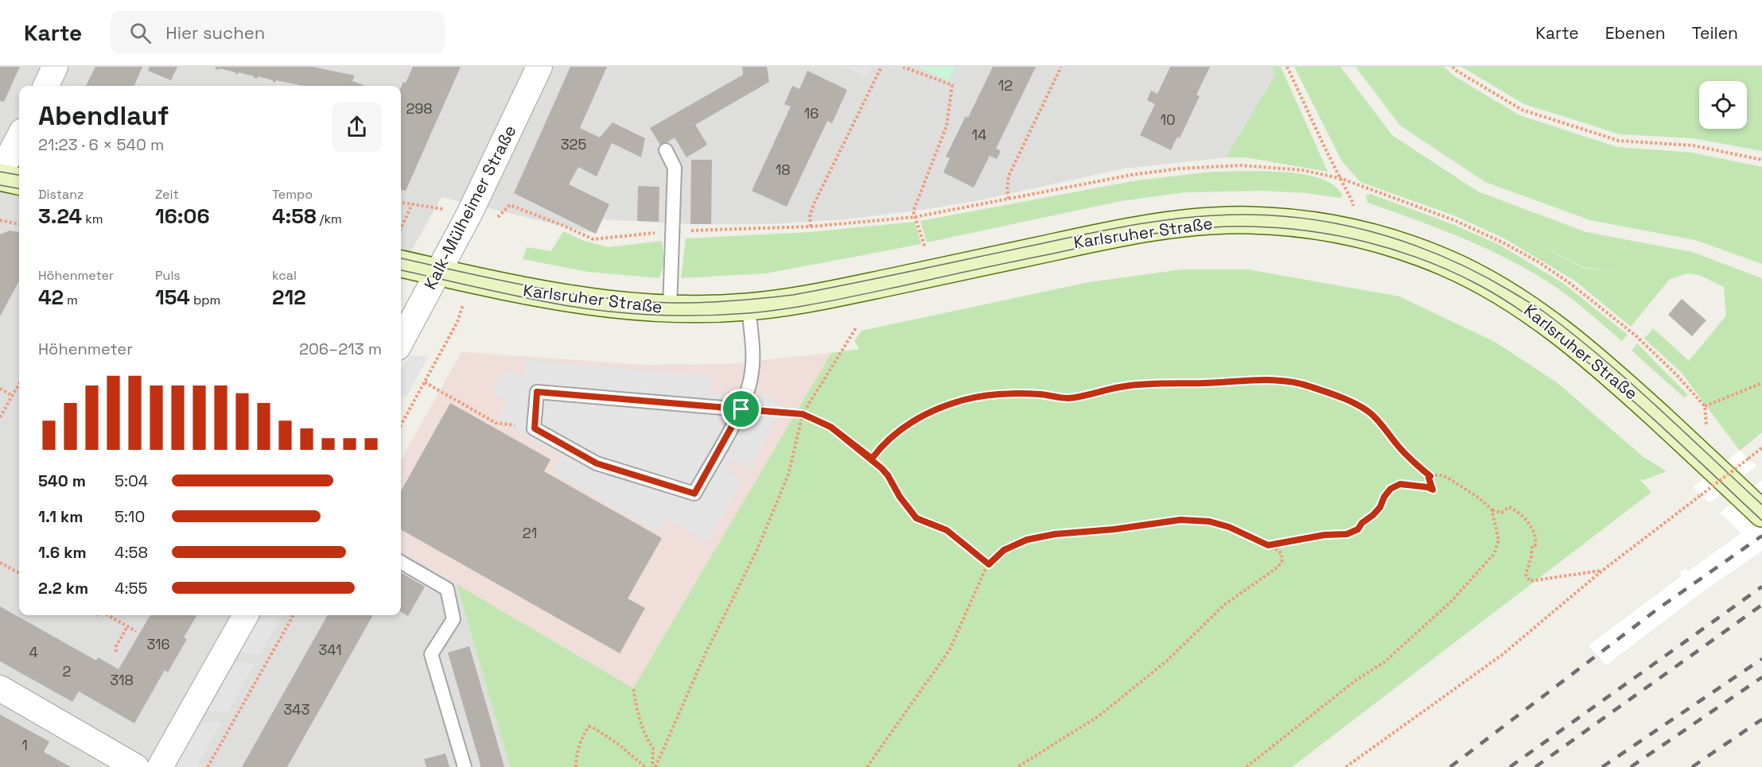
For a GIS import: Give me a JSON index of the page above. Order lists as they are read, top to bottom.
{
  "streets": {
    "street": ["Kalk-Mülheimer Straße", "Karlsruher Straße"]
  },
  "crossings": [
    ["Kalk-Mülheimer Straße", "Karlsruher Straße"]
  ],
  "house_numbers": [
    "12",
    "298",
    "16",
    "10",
    "14",
    "325",
    "18",
    "21",
    "316",
    "341",
    "4",
    "2",
    "318",
    "343",
    "1"
  ],
  "page": {
    "header": "Karte",
    "search": "Hier suchen",
    "nav": ["Karte", "Ebenen", "Teilen"],
    "heading": ["Abendlauf", "21:23 · 6 × 540 m"],
    "stats": [
      ["Distanz", "3.24 km"],
      ["Zeit", "16:06"],
      ["Tempo", "4:58 /km"],
      ["Höhenmeter", "42 m"],
      ["Puls", "154 bpm"],
      ["kcal", "212"]
    ],
    "chart": ["Höhenmeter", "206–213 m"],
    "list": [
      {
        "name": "540 m",
        "note": "5:04"
      },
      {
        "name": "1.1 km",
        "note": "5:10"
      },
      {
        "name": "1.6 km",
        "note": "4:58"
      },
      {
        "name": "2.2 km",
        "note": "4:55"
      }
    ]
  }
}
